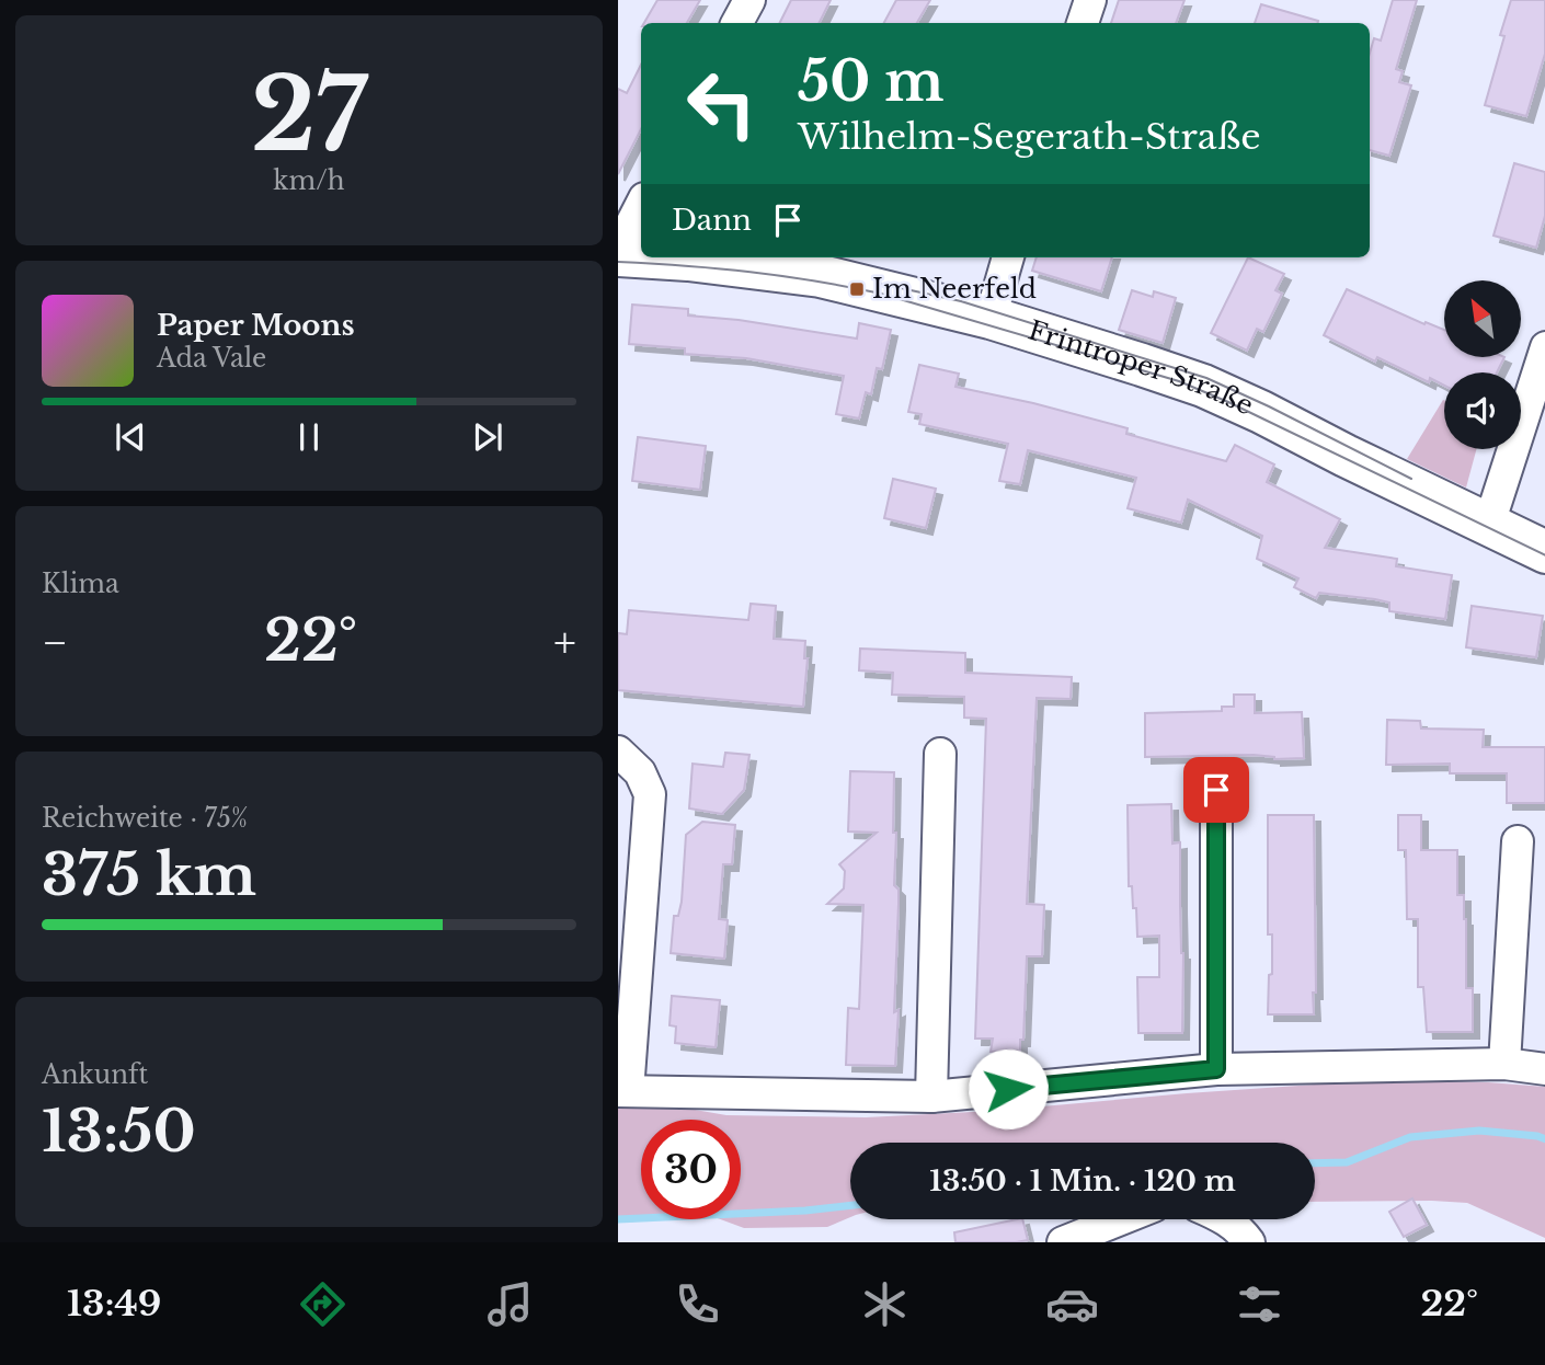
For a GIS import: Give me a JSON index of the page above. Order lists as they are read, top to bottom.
{
  "streets": {
    "main road": ["Frintroper Straße"]
  },
  "places": {
    "transit": ["Im Neerfeld"]
  },
  "north": "top left",
  "page": {
    "tile": [
      ["27", "km/h"],
      "Klima",
      ["Reichweite · 75%", "375 km"],
      ["Ankunft", "13:50"]
    ],
    "turn": ["50 m", "Wilhelm-Segerath-Straße"],
    "then": "Dann",
    "song": ["Paper Moons", "Ada Vale"],
    "heat": ["−", "22°", "+"],
    "limit": "30",
    "trip": "13:50 · 1 Min. · 120 m",
    "tabs": ["13:49", "22°"]
  }
}
